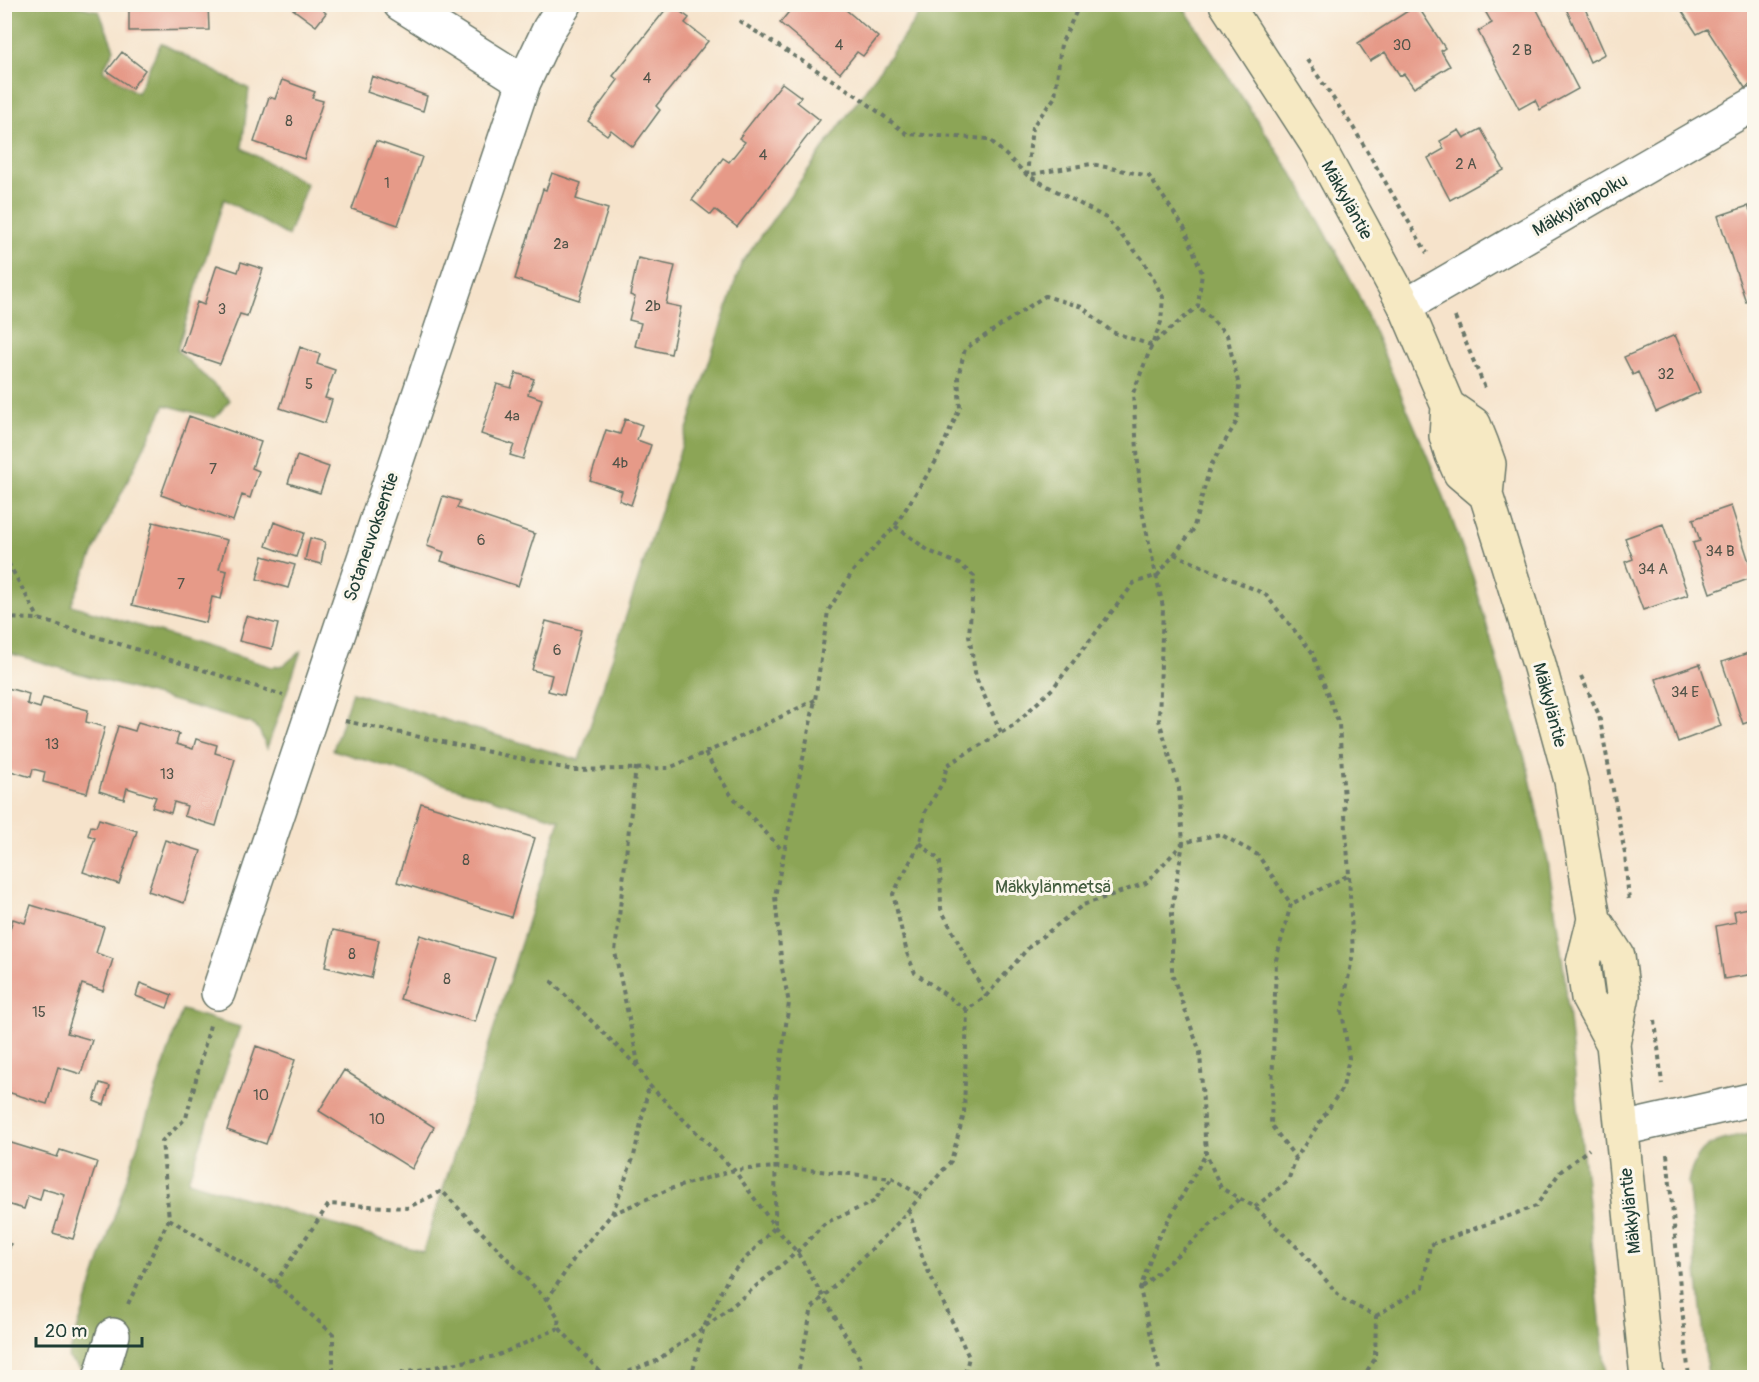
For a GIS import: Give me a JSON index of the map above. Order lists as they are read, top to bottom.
{
  "streets": {
    "street": ["Mäkkyläntie", "Mäkkylänpolku", "Sotaneuvoksentie"]
  },
  "crossings": [
    ["Mäkkyläntie", "Mäkkylänpolku"]
  ],
  "parks": ["Mäkkylänmetsä"],
  "house_numbers": [
    "4",
    "30",
    "2 B",
    "4",
    "8",
    "4",
    "2 A",
    "1",
    "2a",
    "2b",
    "3",
    "32",
    "5",
    "4a",
    "4b",
    "7",
    "6",
    "34 B",
    "34 A",
    "7",
    "6",
    "34 E",
    "13",
    "13",
    "8",
    "8",
    "8",
    "15",
    "10",
    "10"
  ],
  "scale_bar": "20 m"
}
